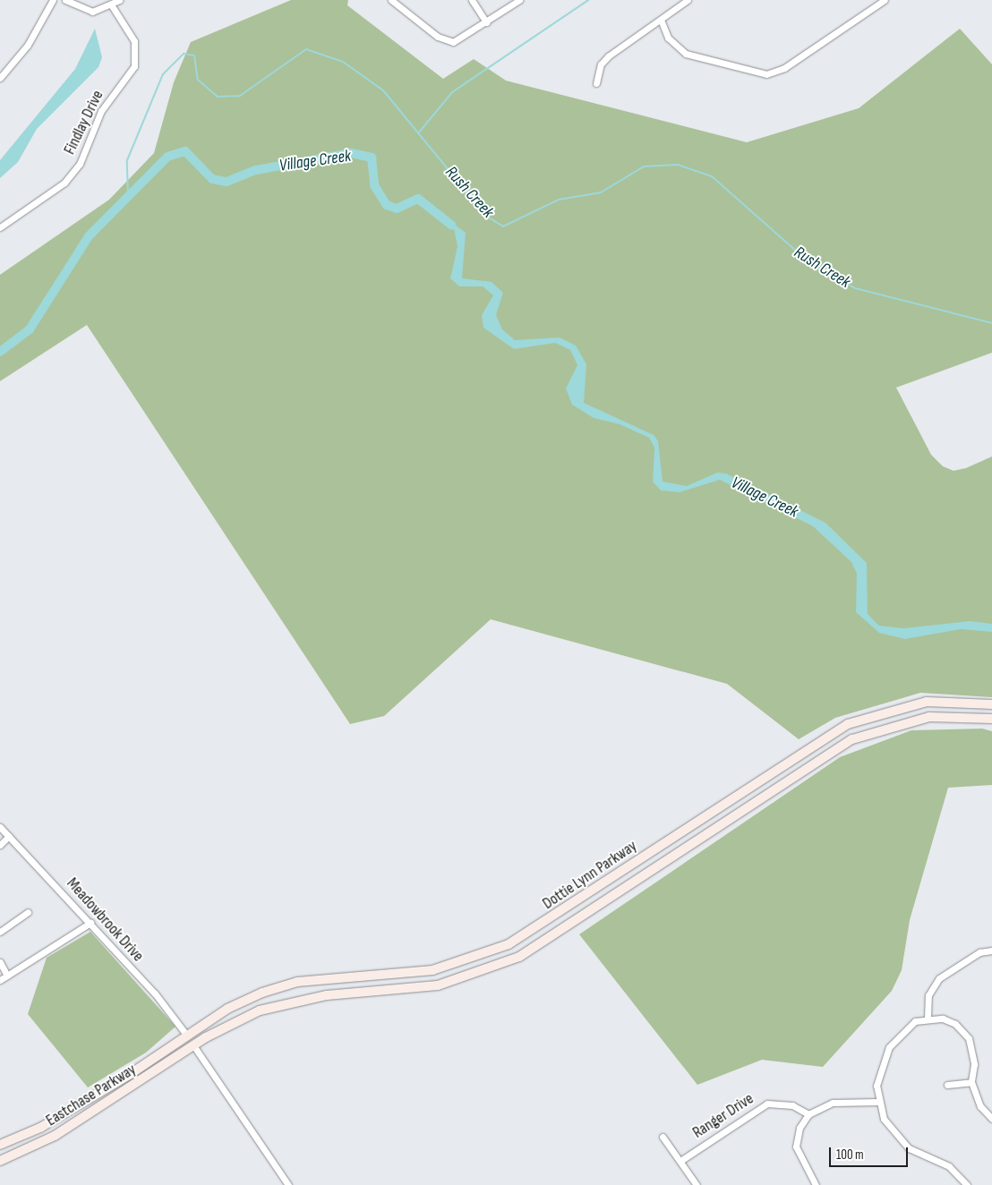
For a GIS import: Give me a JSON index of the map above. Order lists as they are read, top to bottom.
{
  "streets": {
    "main road": ["Dottie Lynn Parkway", "Eastchase Parkway"],
    "street": ["Findlay Drive", "Meadowbrook Drive", "Ranger Drive"]
  },
  "crossings": [
    ["Dottie Lynn Parkway", "Meadowbrook Drive"],
    ["Dottie Lynn Parkway", "Eastchase Parkway"],
    ["Meadowbrook Drive", "Eastchase Parkway"]
  ],
  "water": ["Village Creek", "Rush Creek"],
  "scale_bar": "100 m"
}
